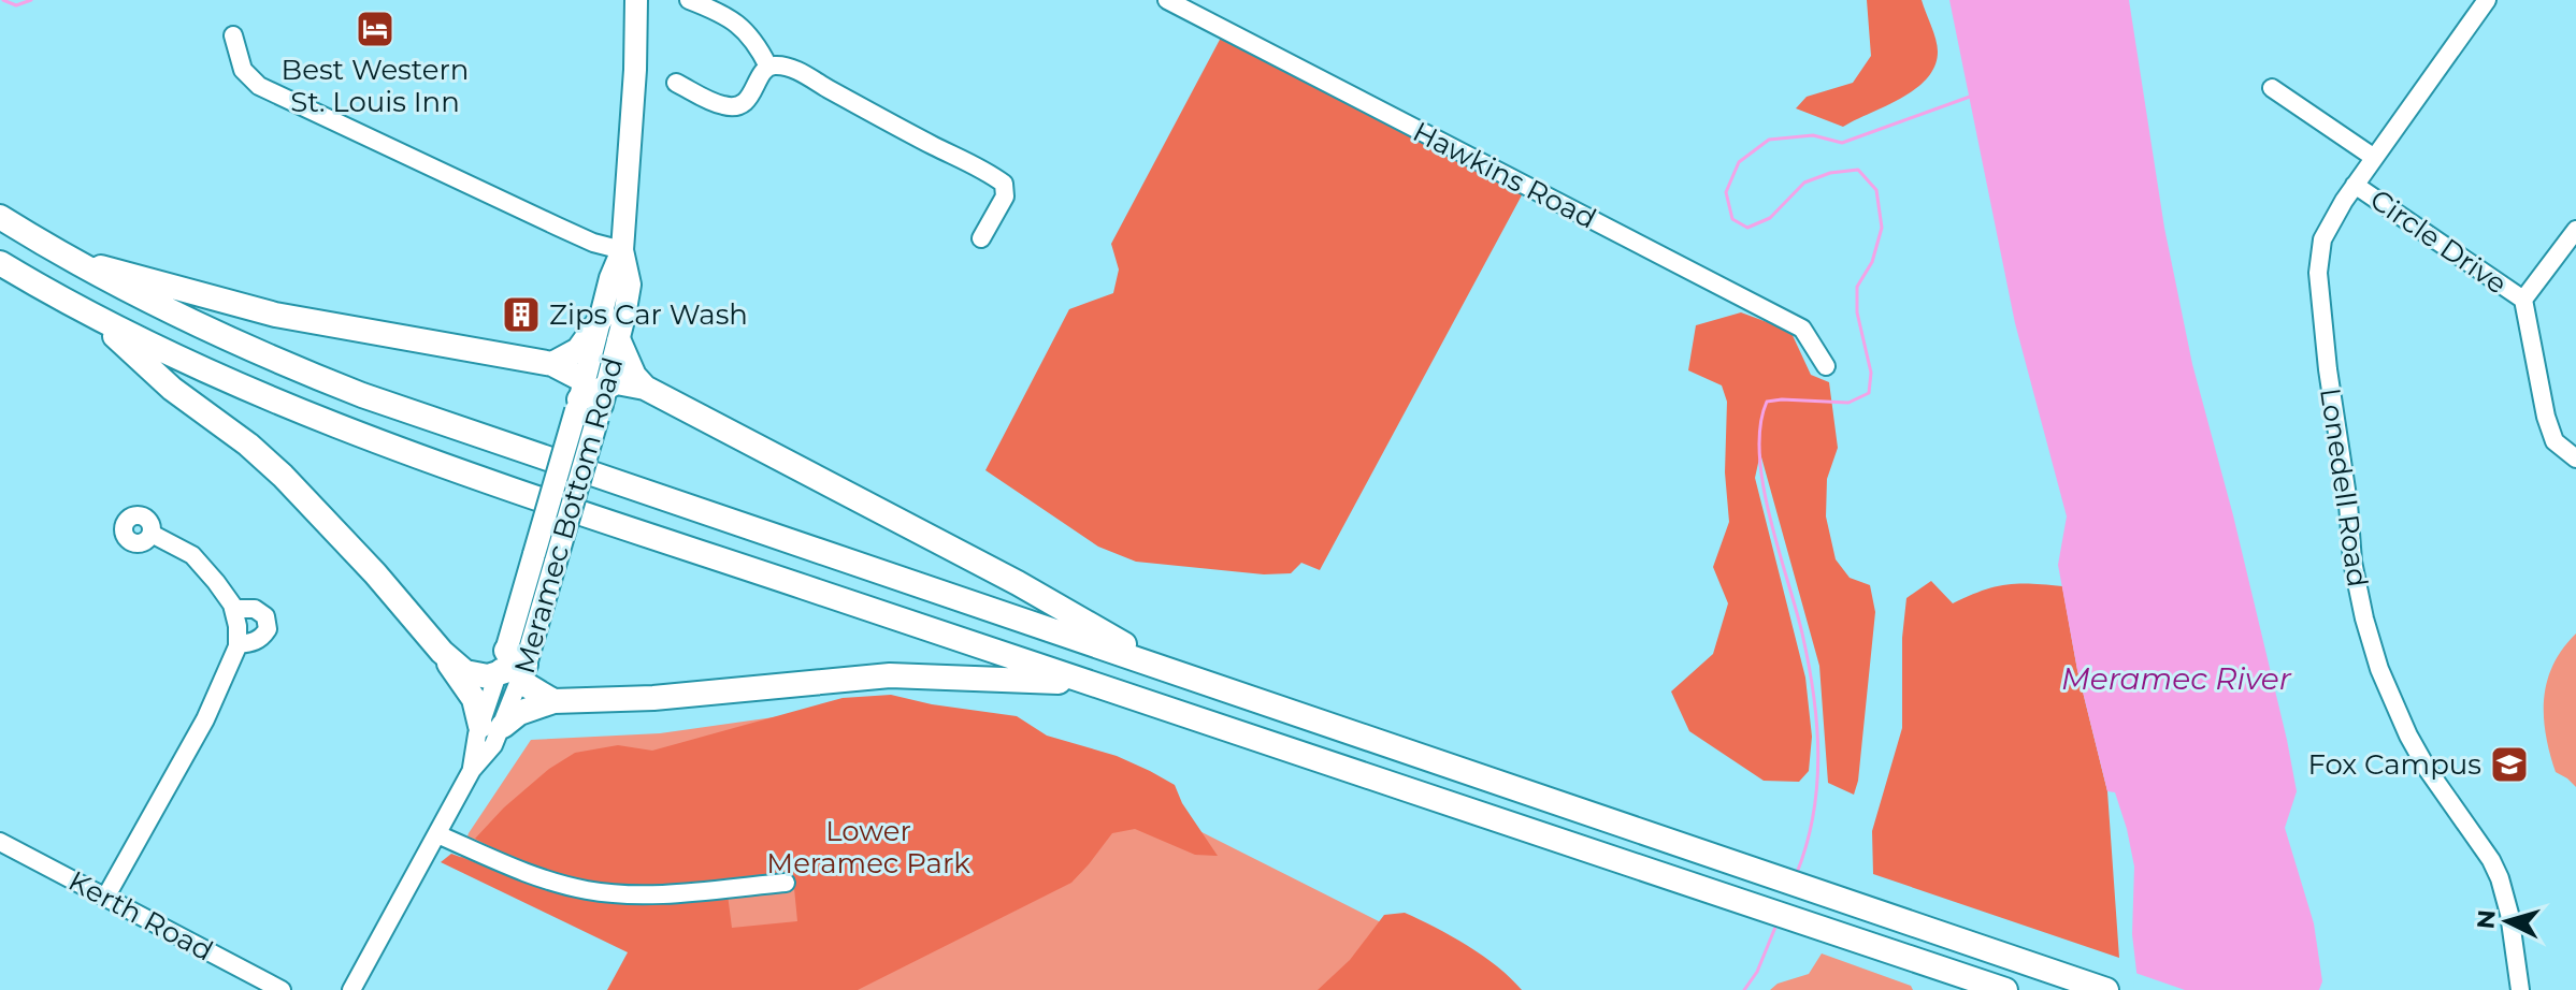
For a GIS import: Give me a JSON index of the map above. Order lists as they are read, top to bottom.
{
  "streets": {
    "main road": ["Meramec Bottom Road"],
    "street": [
      "Hawkins Road",
      "Circle Drive",
      "Lonedell Road",
      "Kerth Road"
    ]
  },
  "crossings": [
    ["Circle Drive", "Lonedell Road"]
  ],
  "water": ["Meramec River"],
  "parks": ["Lower Meramec Park"],
  "places": {
    "hotel": ["Best Western St. Louis Inn"],
    "building": ["Zips Car Wash"],
    "school or university": ["Fox Campus"]
  },
  "north": "left"
}
